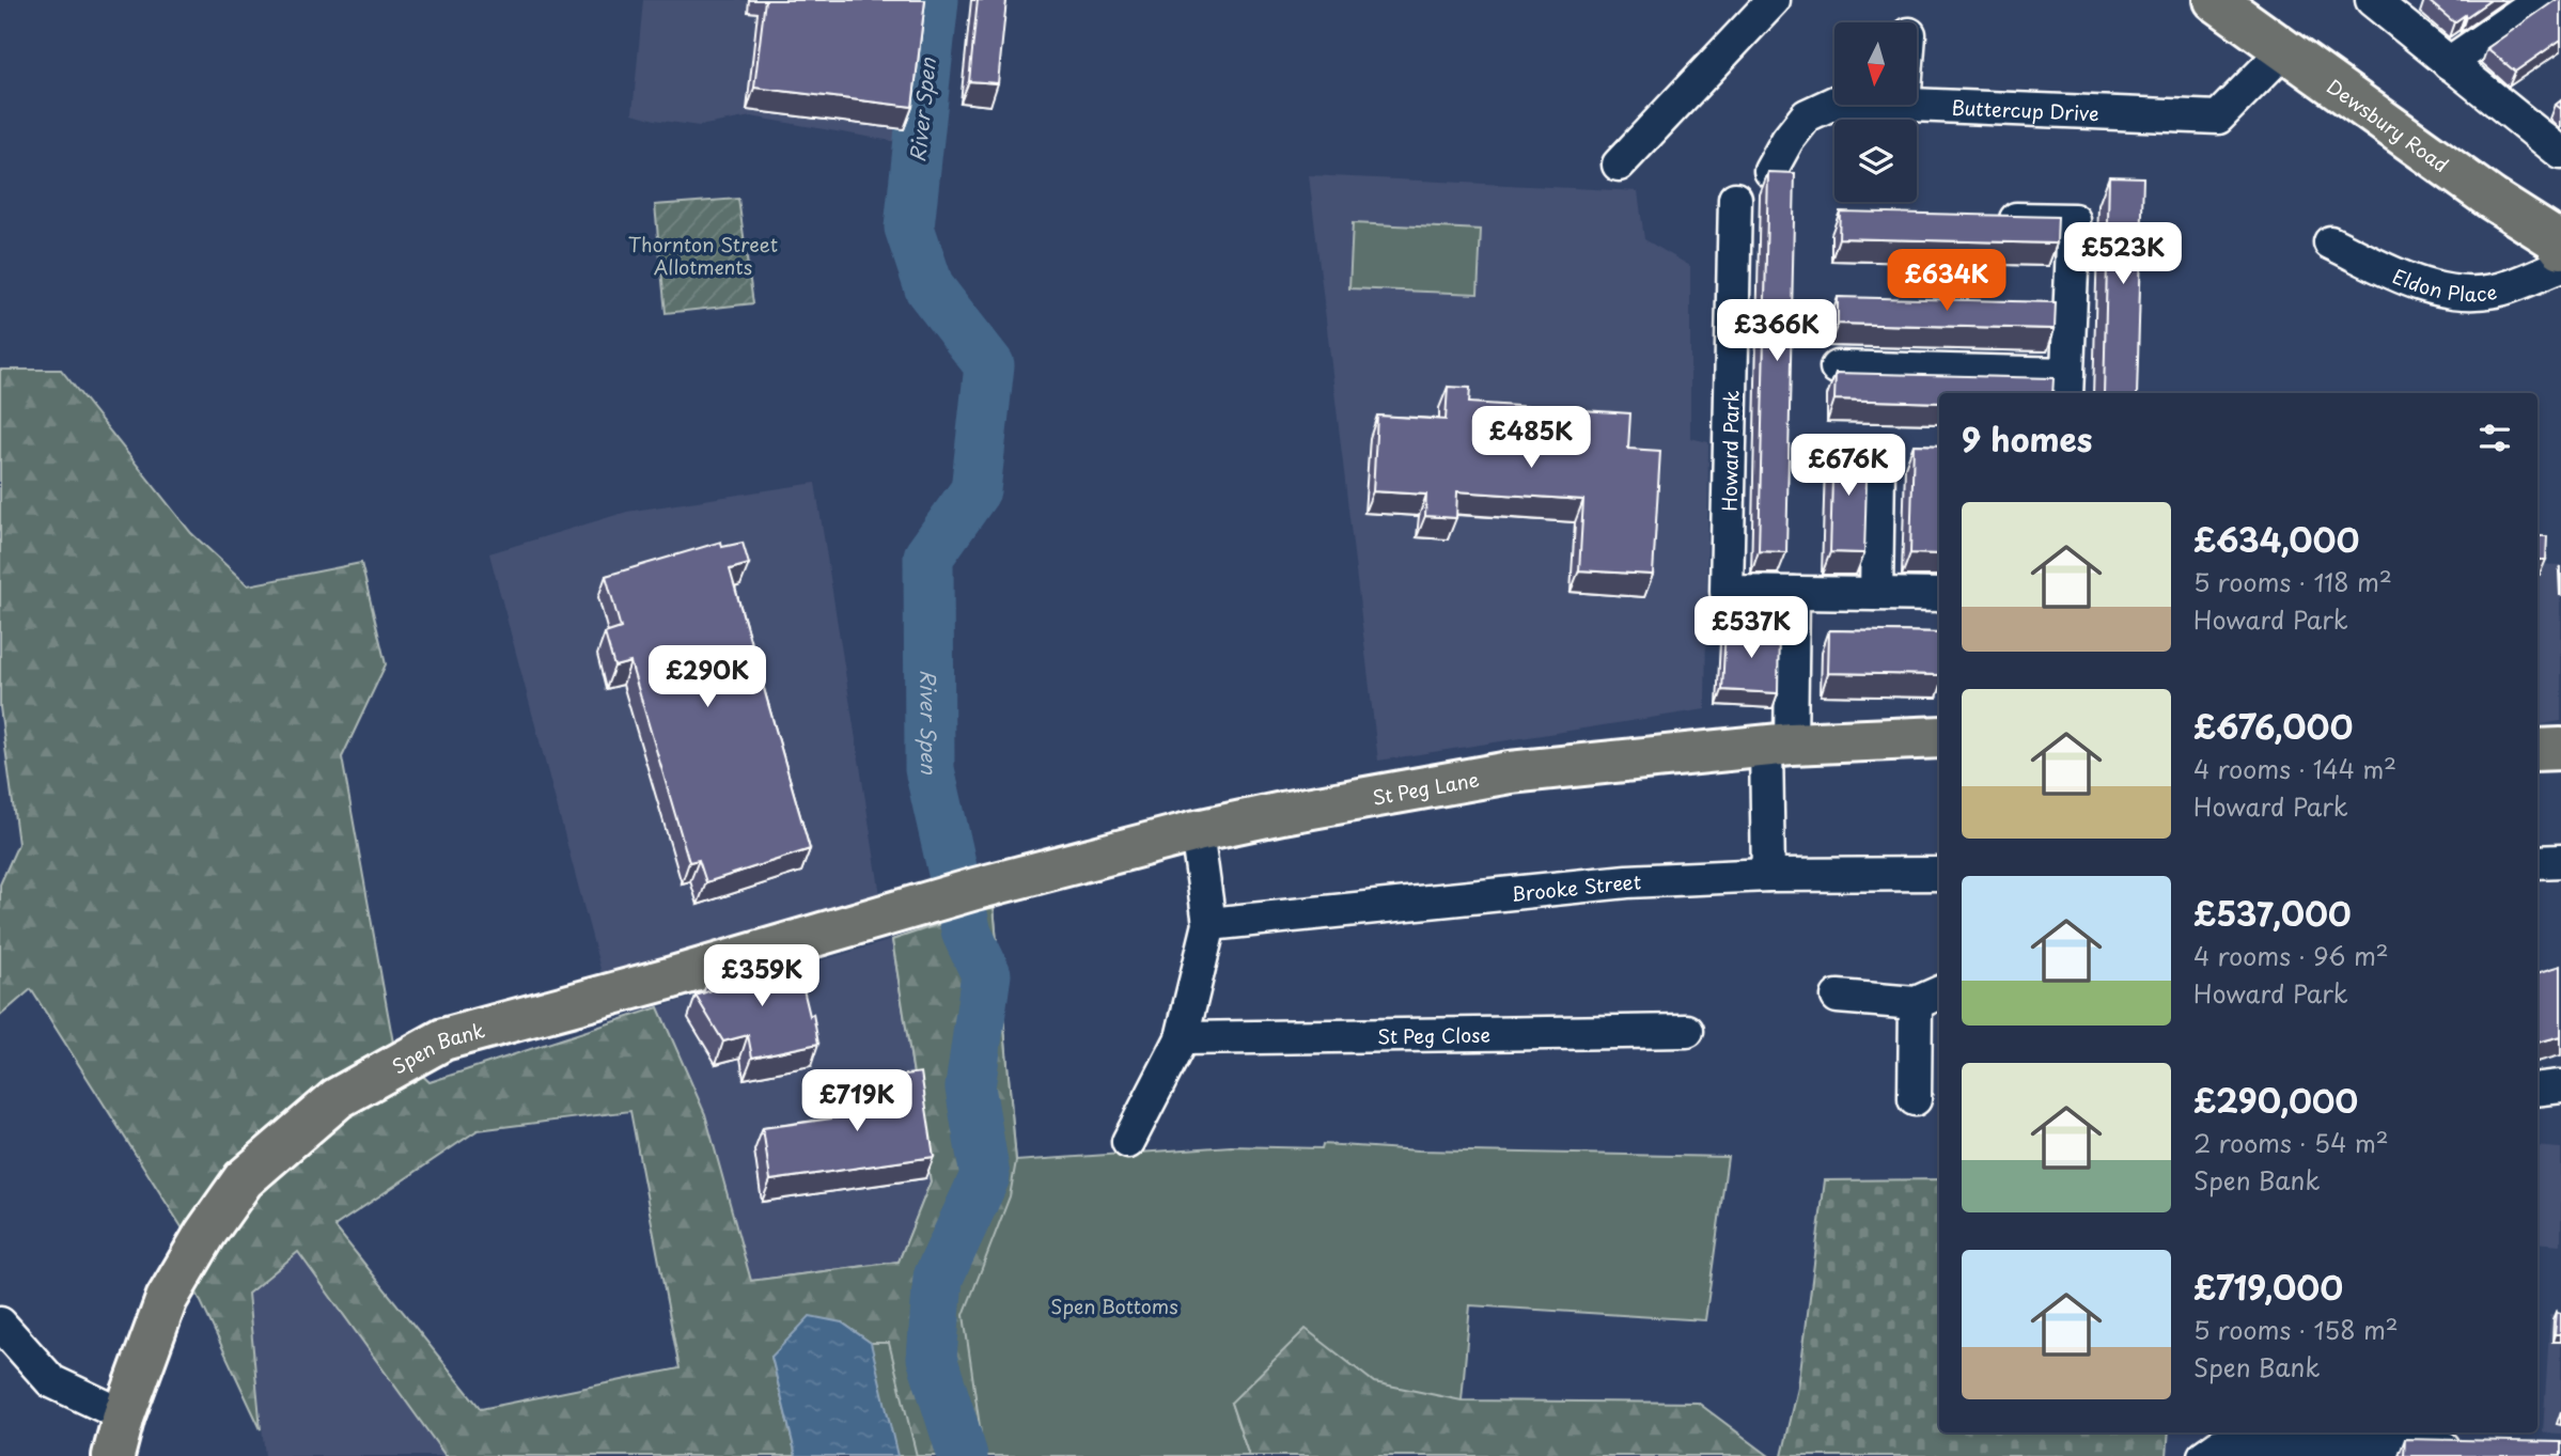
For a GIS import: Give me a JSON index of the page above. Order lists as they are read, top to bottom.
{
  "streets": {
    "main road": ["Dewsbury Road", "St Peg Lane", "Spen Bank"],
    "street": [
      "Buttercup Drive",
      "Eldon Place",
      "Howard Park",
      "Brooke Street",
      "St Peg Close"
    ]
  },
  "crossings": [
    ["Buttercup Drive", "Dewsbury Road"],
    ["St Peg Lane", "Spen Bank"]
  ],
  "water": ["River Spen"],
  "parks": ["Thornton Street Allotments", "Spen Bottoms"],
  "north": "bottom",
  "page": {
    "price": [
      "£523K",
      "£634K",
      "£366K",
      "£485K",
      "£676K",
      "£537K",
      "£290K",
      "£359K",
      "£719K"
    ],
    "heading": "9 homes",
    "list": [
      {
        "name": "£634,000",
        "note": "5 rooms · 118 m² · Howard Park"
      },
      {
        "name": "£676,000",
        "note": "4 rooms · 144 m² · Howard Park"
      },
      {
        "name": "£537,000",
        "note": "4 rooms · 96 m² · Howard Park"
      },
      {
        "name": "£290,000",
        "note": "2 rooms · 54 m² · Spen Bank"
      },
      {
        "name": "£719,000",
        "note": "5 rooms · 158 m² · Spen Bank"
      }
    ]
  }
}
